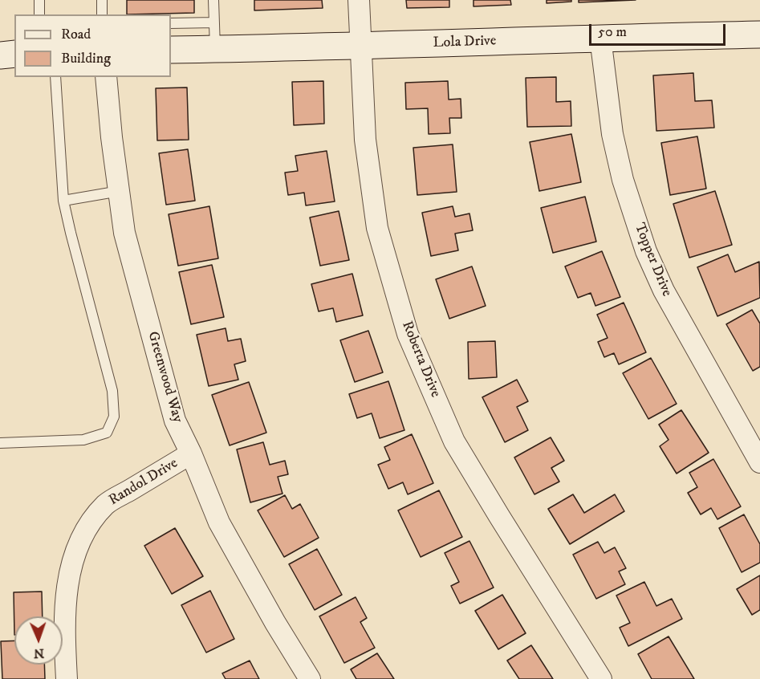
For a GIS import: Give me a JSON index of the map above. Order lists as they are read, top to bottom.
{
  "streets": {
    "street": [
      "Lola Drive",
      "Topper Drive",
      "Roberta Drive",
      "Greenwood Way",
      "Randol Drive"
    ]
  },
  "crossings": [
    ["Lola Drive", "Topper Drive"],
    ["Lola Drive", "Roberta Drive"],
    ["Greenwood Way", "Randol Drive"]
  ],
  "legend": ["Road", "Building"],
  "scale_bar": "50 m",
  "north": "bottom"
}
